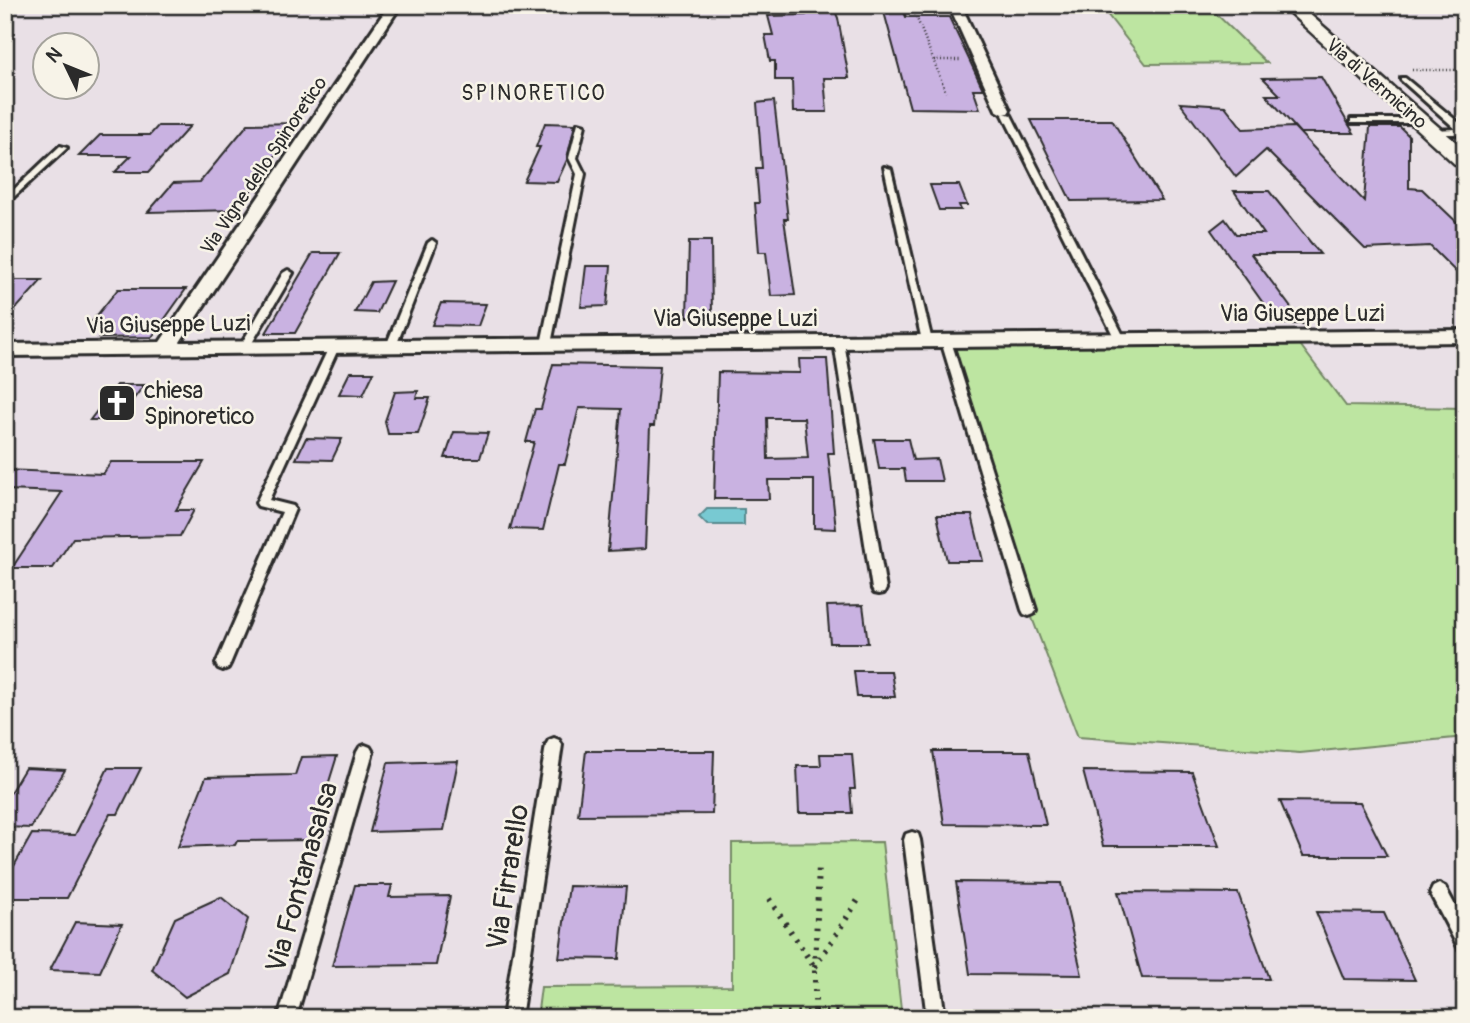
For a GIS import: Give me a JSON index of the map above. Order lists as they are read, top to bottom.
{
  "streets": {
    "main road": ["Via di Vermicino"],
    "street": ["Via Vigne dello Spinoretico", "Via Giuseppe Luzi"],
    "lane": ["Via Fontanasalsa", "Via Firrarello"]
  },
  "crossings": [
    ["Via Vigne dello Spinoretico", "Via Giuseppe Luzi"]
  ],
  "districts": ["SPINORETICO"],
  "places": {
    "church": ["chiesa Spinoretico"]
  },
  "north": "top left"
}
